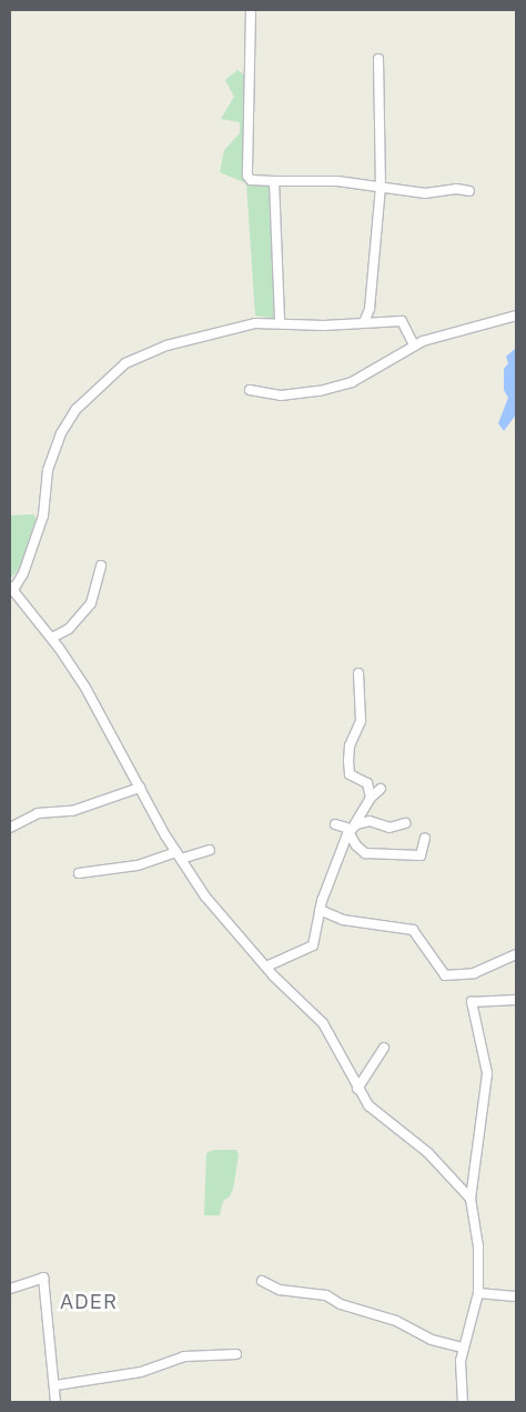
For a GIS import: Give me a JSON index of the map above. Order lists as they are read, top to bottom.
{
  "districts": ["ADER"]
}
